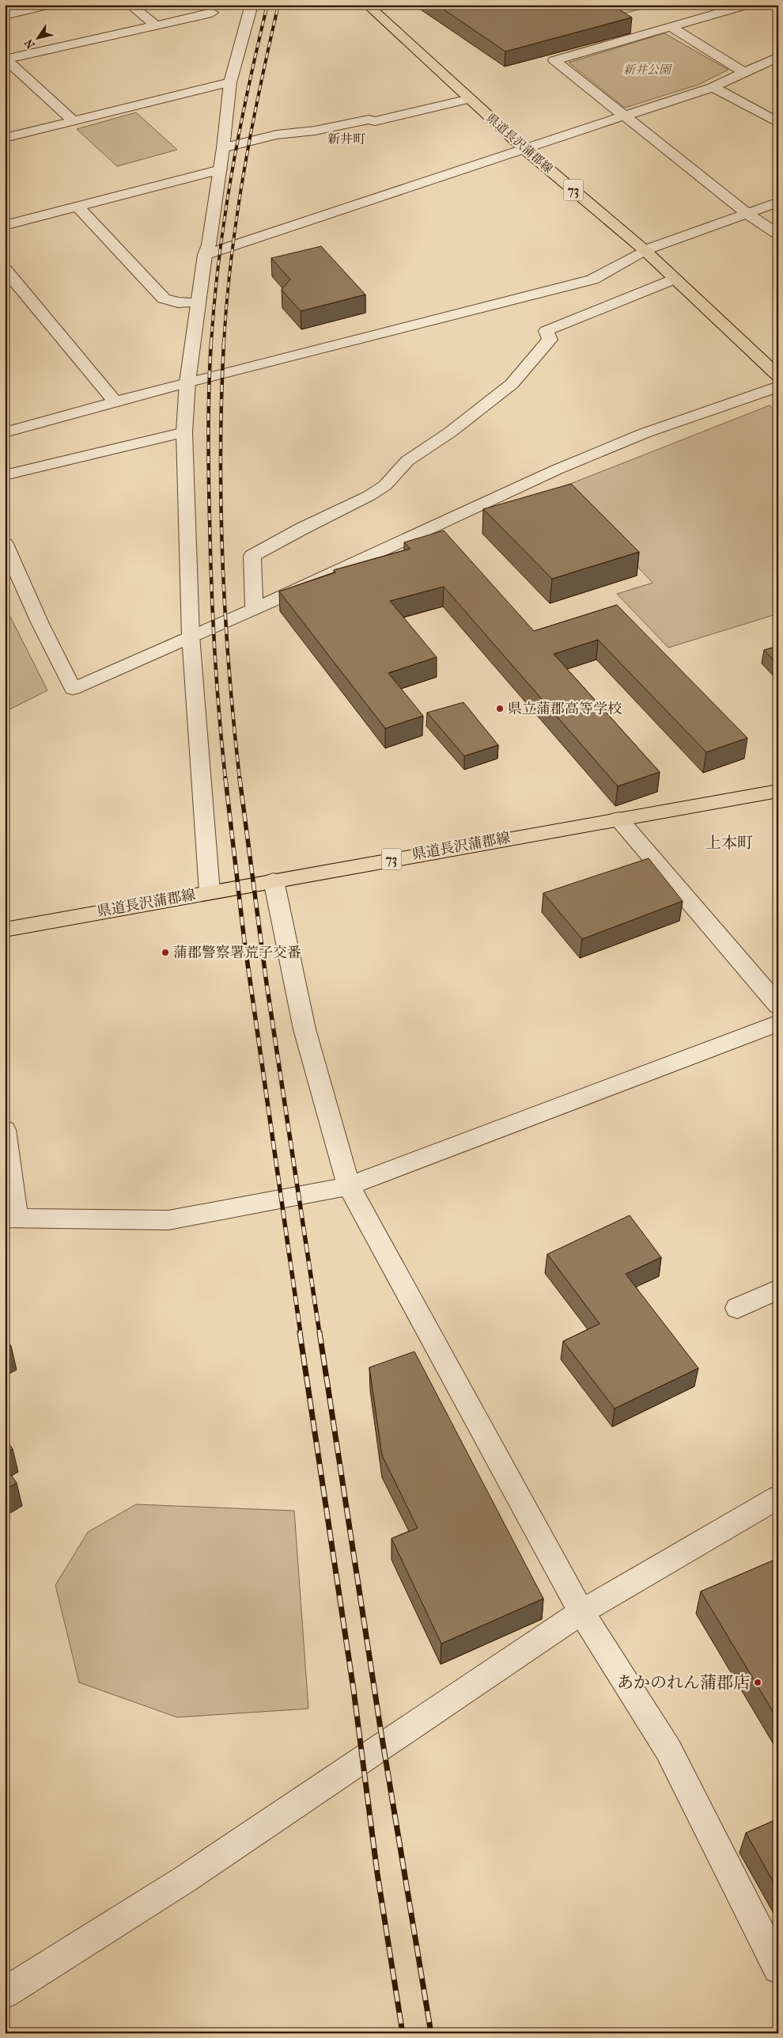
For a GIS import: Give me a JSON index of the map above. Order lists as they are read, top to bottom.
{
  "streets": {
    "main road": ["県道長沢蒲郡線", "73"]
  },
  "districts": ["新井町", "上本町"],
  "parks": ["新井公園"],
  "places": ["県立蒲郡高等学校", "蒲郡警察署荒子交番", "あかのれん蒲郡店"],
  "north": "bottom left"
}
